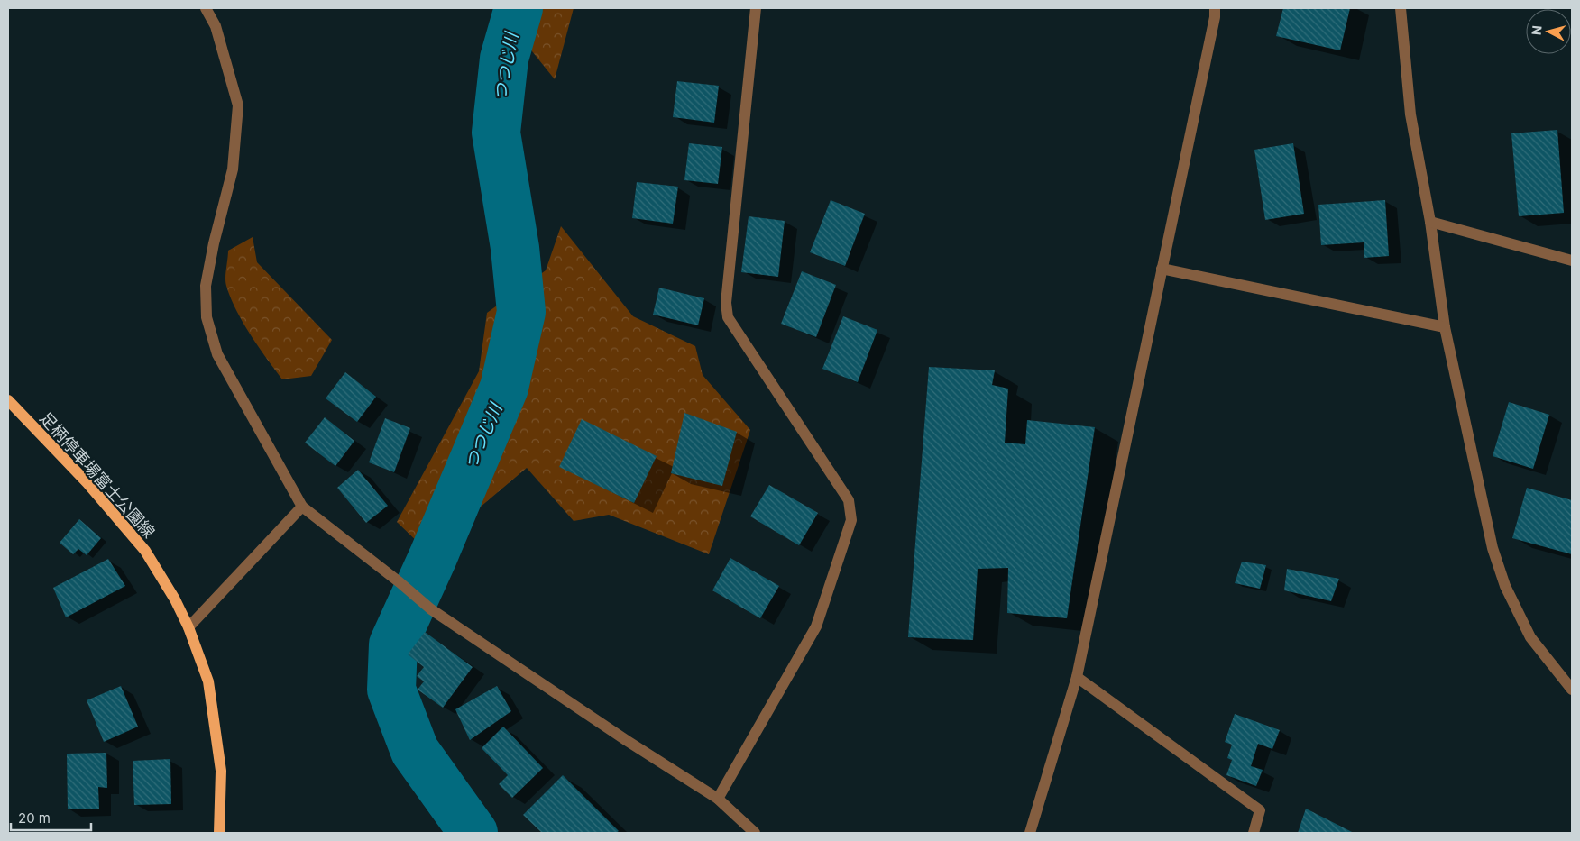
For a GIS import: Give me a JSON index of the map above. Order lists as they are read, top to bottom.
{
  "streets": {
    "main road": ["足柄停車場富士公園線"]
  },
  "water": ["つつじ川"],
  "scale_bar": "20 m",
  "north": "left"
}
